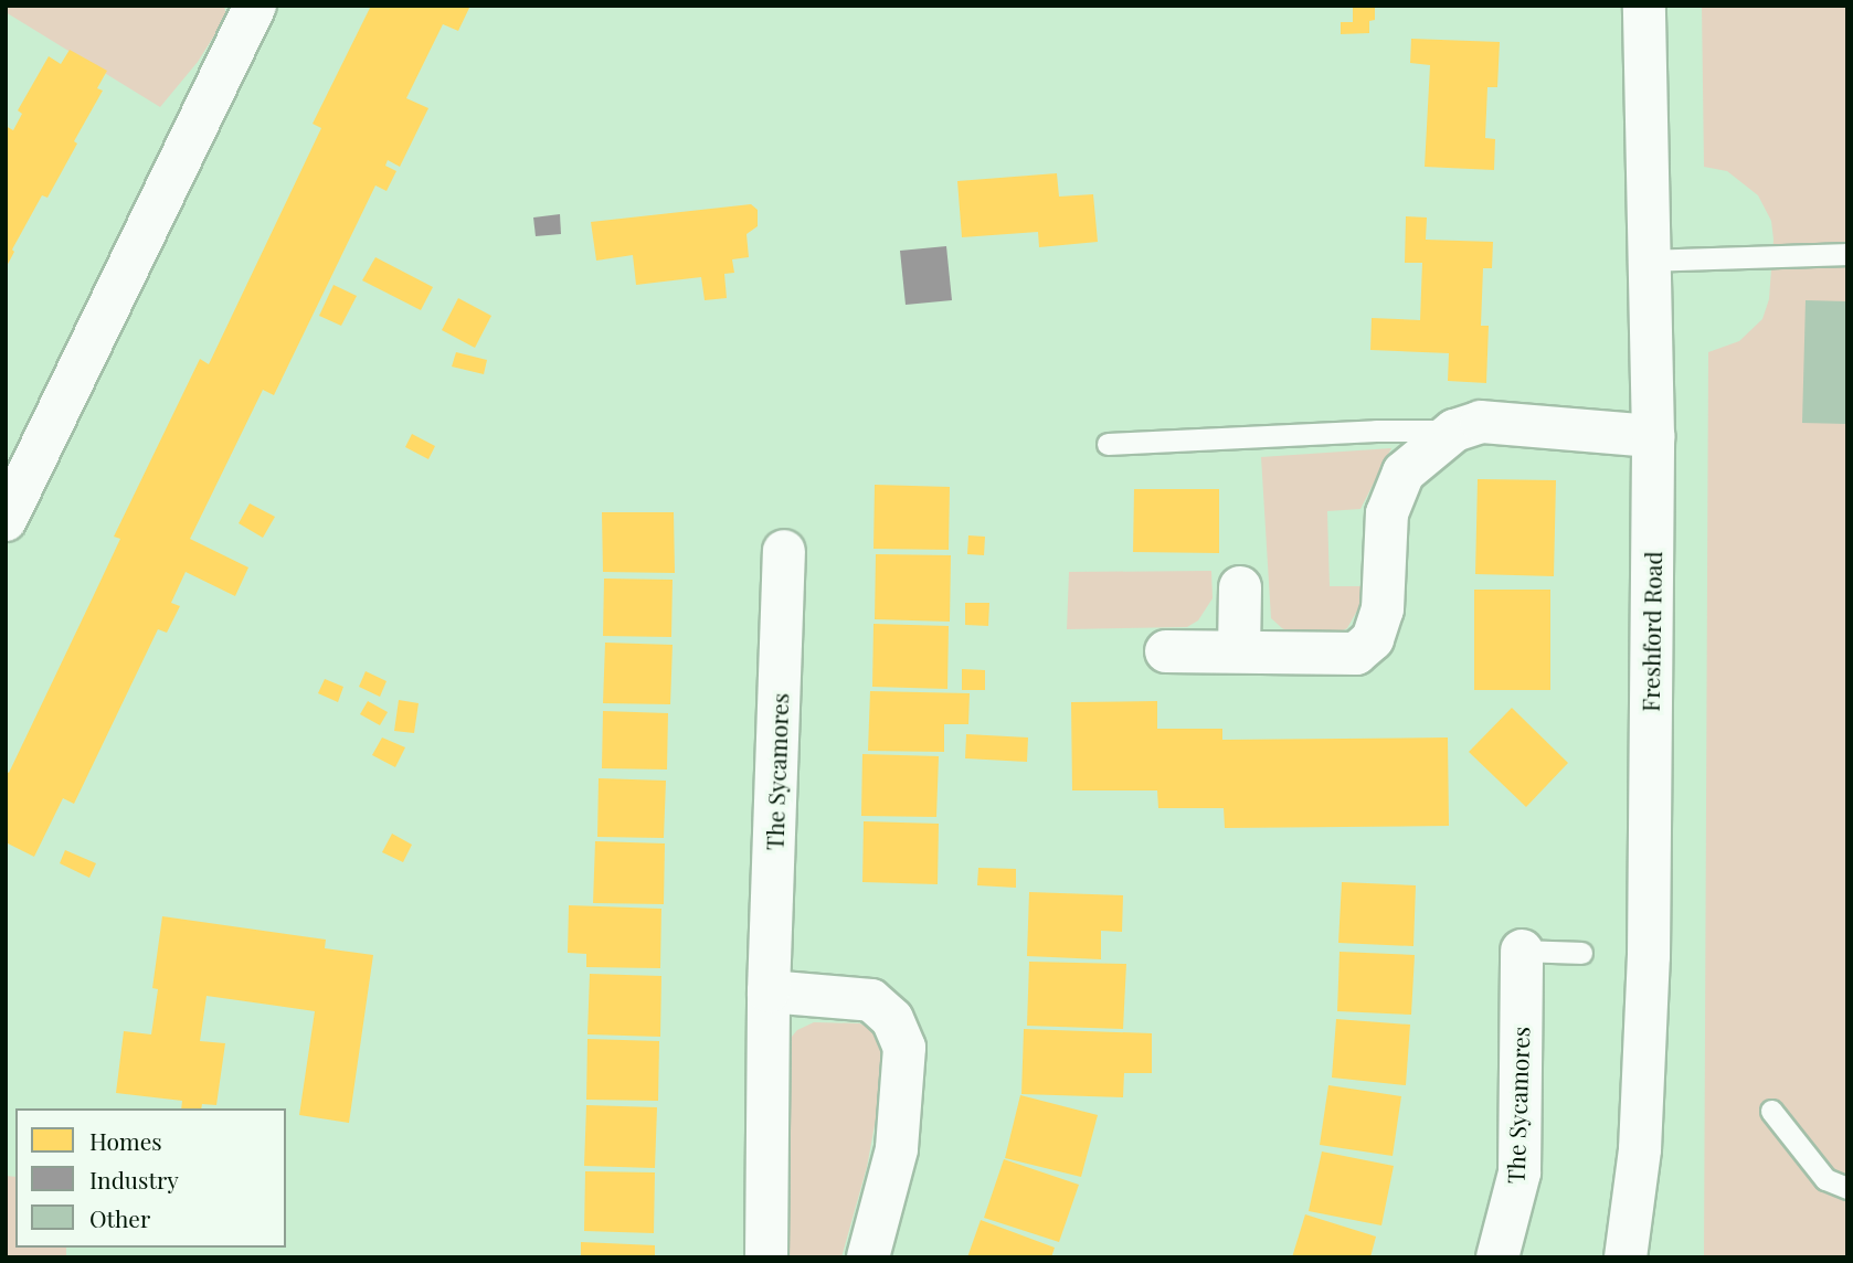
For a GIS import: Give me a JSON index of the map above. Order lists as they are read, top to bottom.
{
  "streets": {
    "street": ["Freshford Road", "The Sycamores"]
  },
  "legend": ["Homes", "Industry", "Other"]
}
